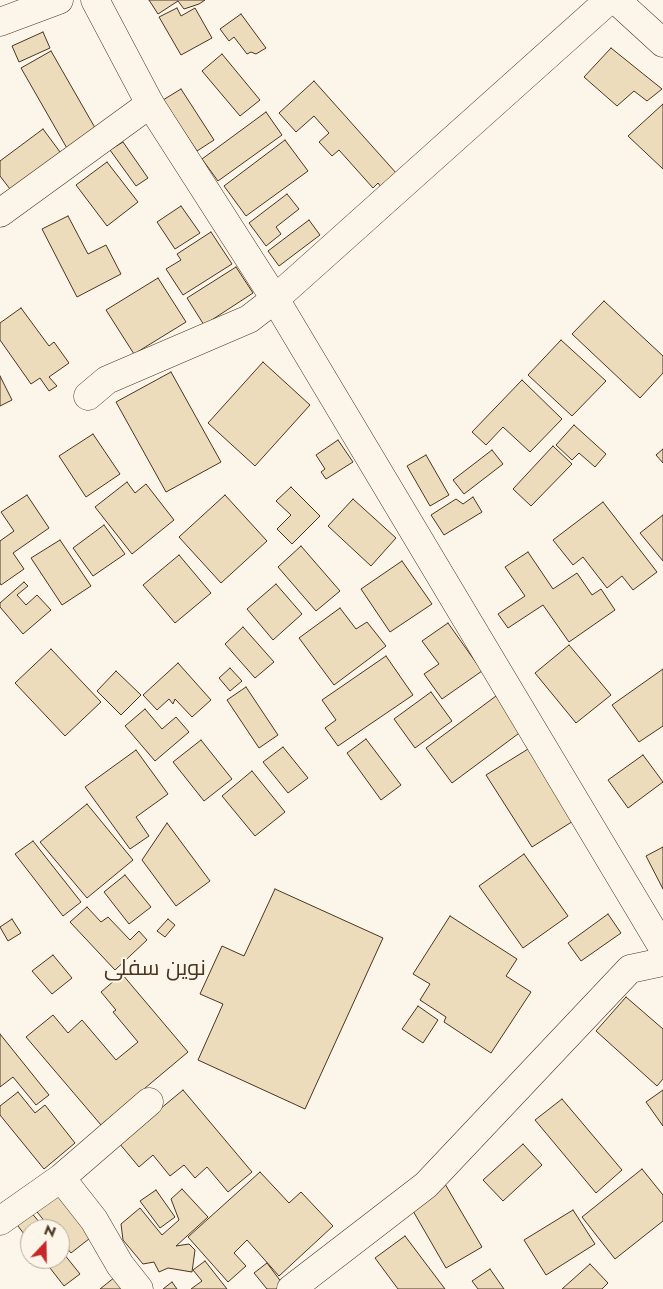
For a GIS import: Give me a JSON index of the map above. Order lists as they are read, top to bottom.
{
  "districts": ["نوین سفلى"],
  "north": "top"
}
